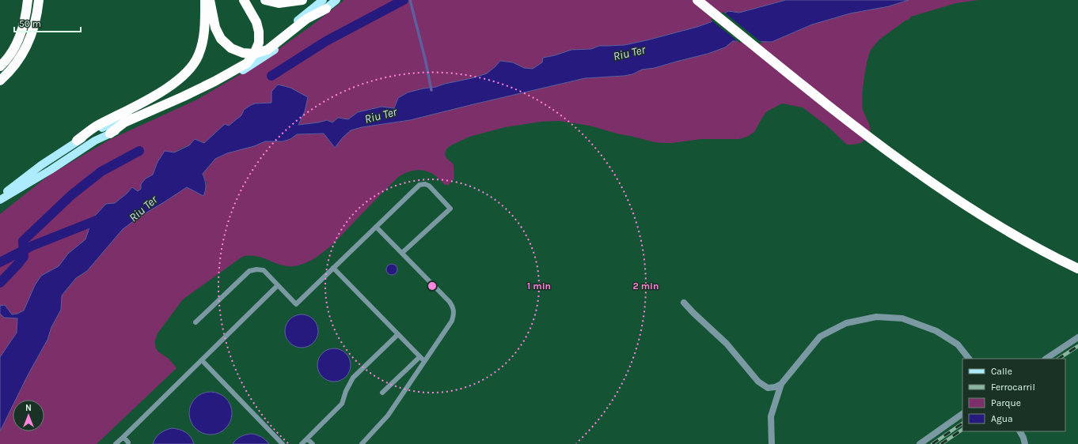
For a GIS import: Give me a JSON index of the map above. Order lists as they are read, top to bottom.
{
  "water": ["Riu Ter"],
  "legend": [
    "Calle",
    "Ferrocarril",
    "Parque",
    "Agua"
  ],
  "scale_bar": "50 m",
  "north": "top",
  "rings": ["1 min", "2 min"]
}
